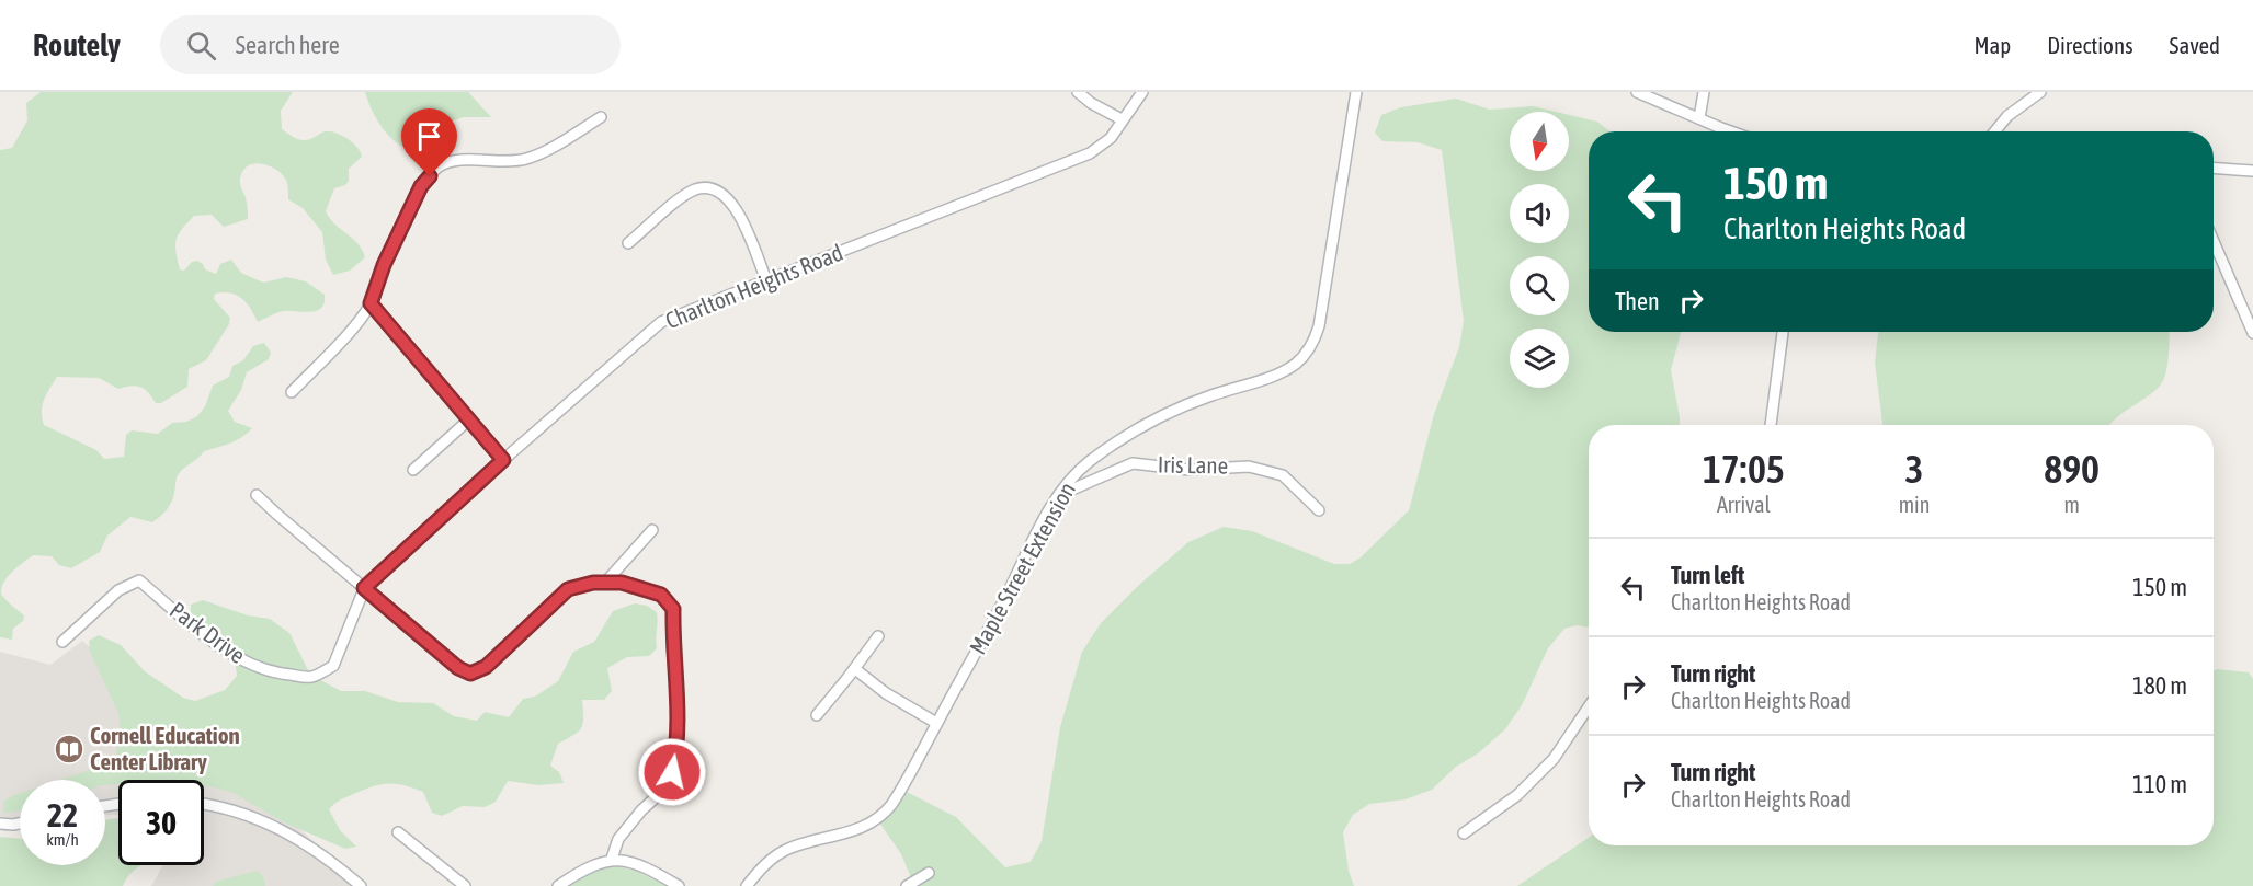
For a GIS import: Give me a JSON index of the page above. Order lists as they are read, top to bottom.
{
  "streets": {
    "street": [
      "Charlton Heights Road",
      "Iris Lane",
      "Maple Street Extension",
      "Park Drive"
    ]
  },
  "crossings": [
    ["Charlton Heights Road", "Park Drive"],
    ["Iris Lane", "Maple Street Extension"]
  ],
  "places": {
    "library": ["Cornell Education Center Library"]
  },
  "north": "bottom",
  "page": {
    "header": "Routely",
    "search": "Search here",
    "nav": ["Map", "Directions", "Saved"],
    "turn": ["150 m", "Charlton Heights Road"],
    "then": "Then",
    "eta": [
      "17:05",
      "Arrival",
      "3",
      "min",
      "890",
      "m"
    ],
    "list": [
      {
        "name": "Turn left",
        "note": "Charlton Heights Road",
        "value": "150 m"
      },
      {
        "name": "Turn right",
        "note": "Charlton Heights Road",
        "value": "180 m"
      },
      {
        "name": "Turn right",
        "note": "Charlton Heights Road",
        "value": "110 m"
      }
    ],
    "speed": "22 km/h",
    "limit": "30"
  }
}
